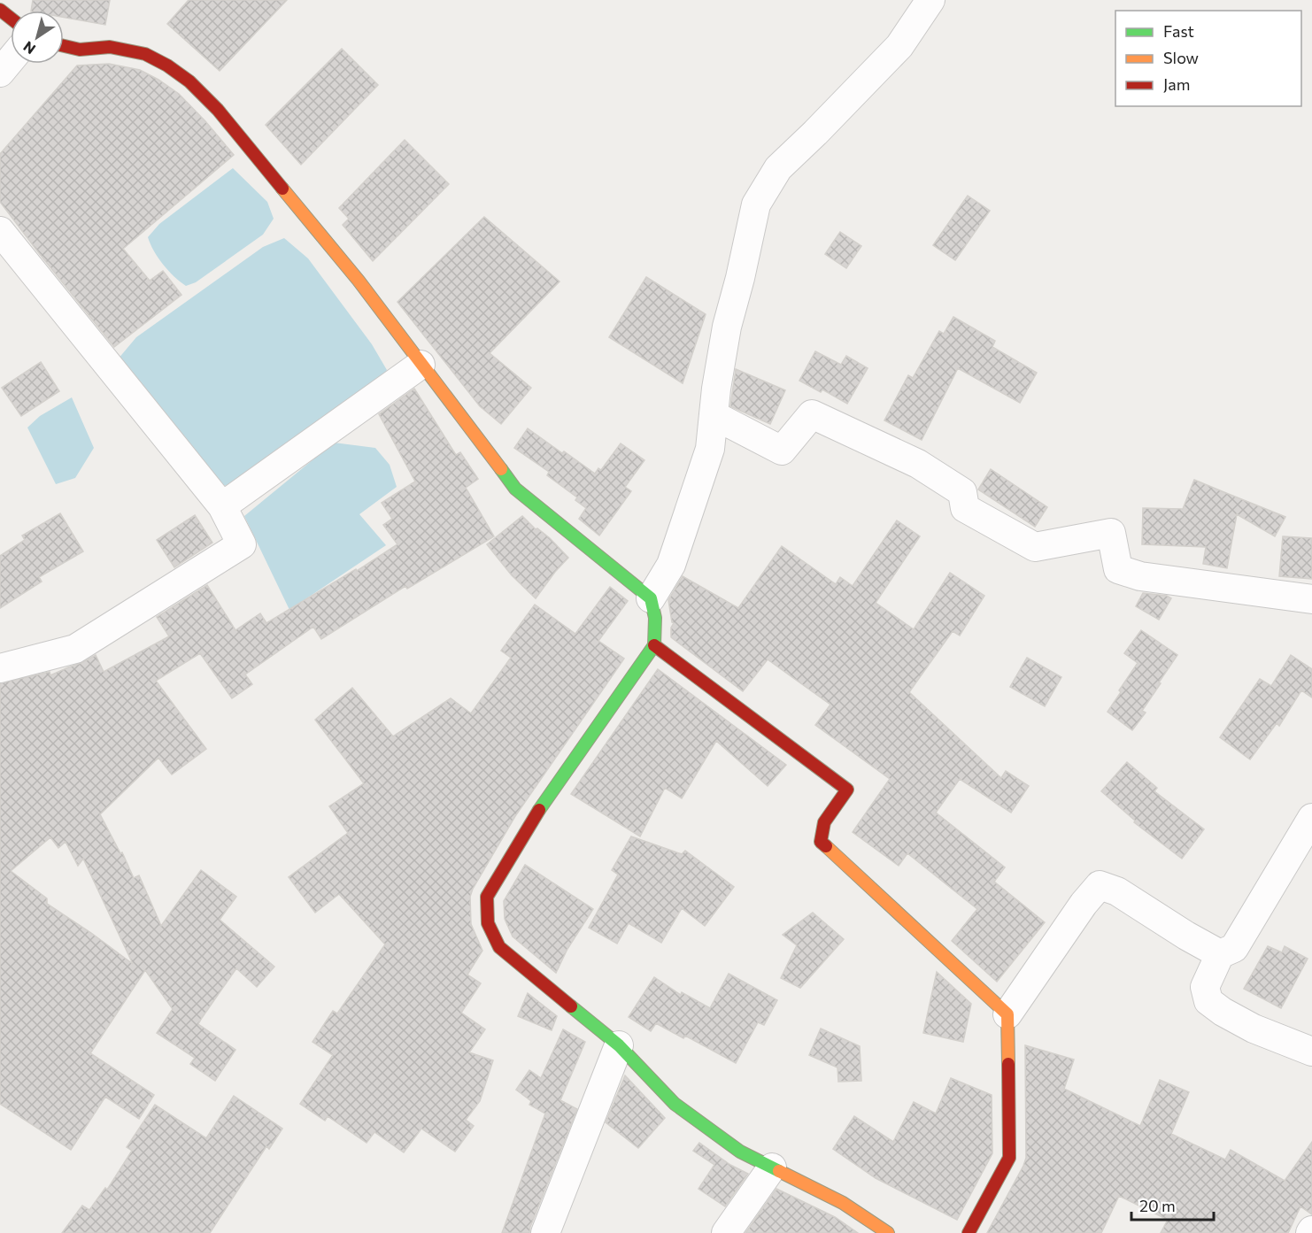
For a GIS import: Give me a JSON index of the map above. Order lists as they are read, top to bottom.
{
  "legend": ["Fast", "Slow", "Jam"],
  "scale_bar": "20 m",
  "north": "bottom left"
}
